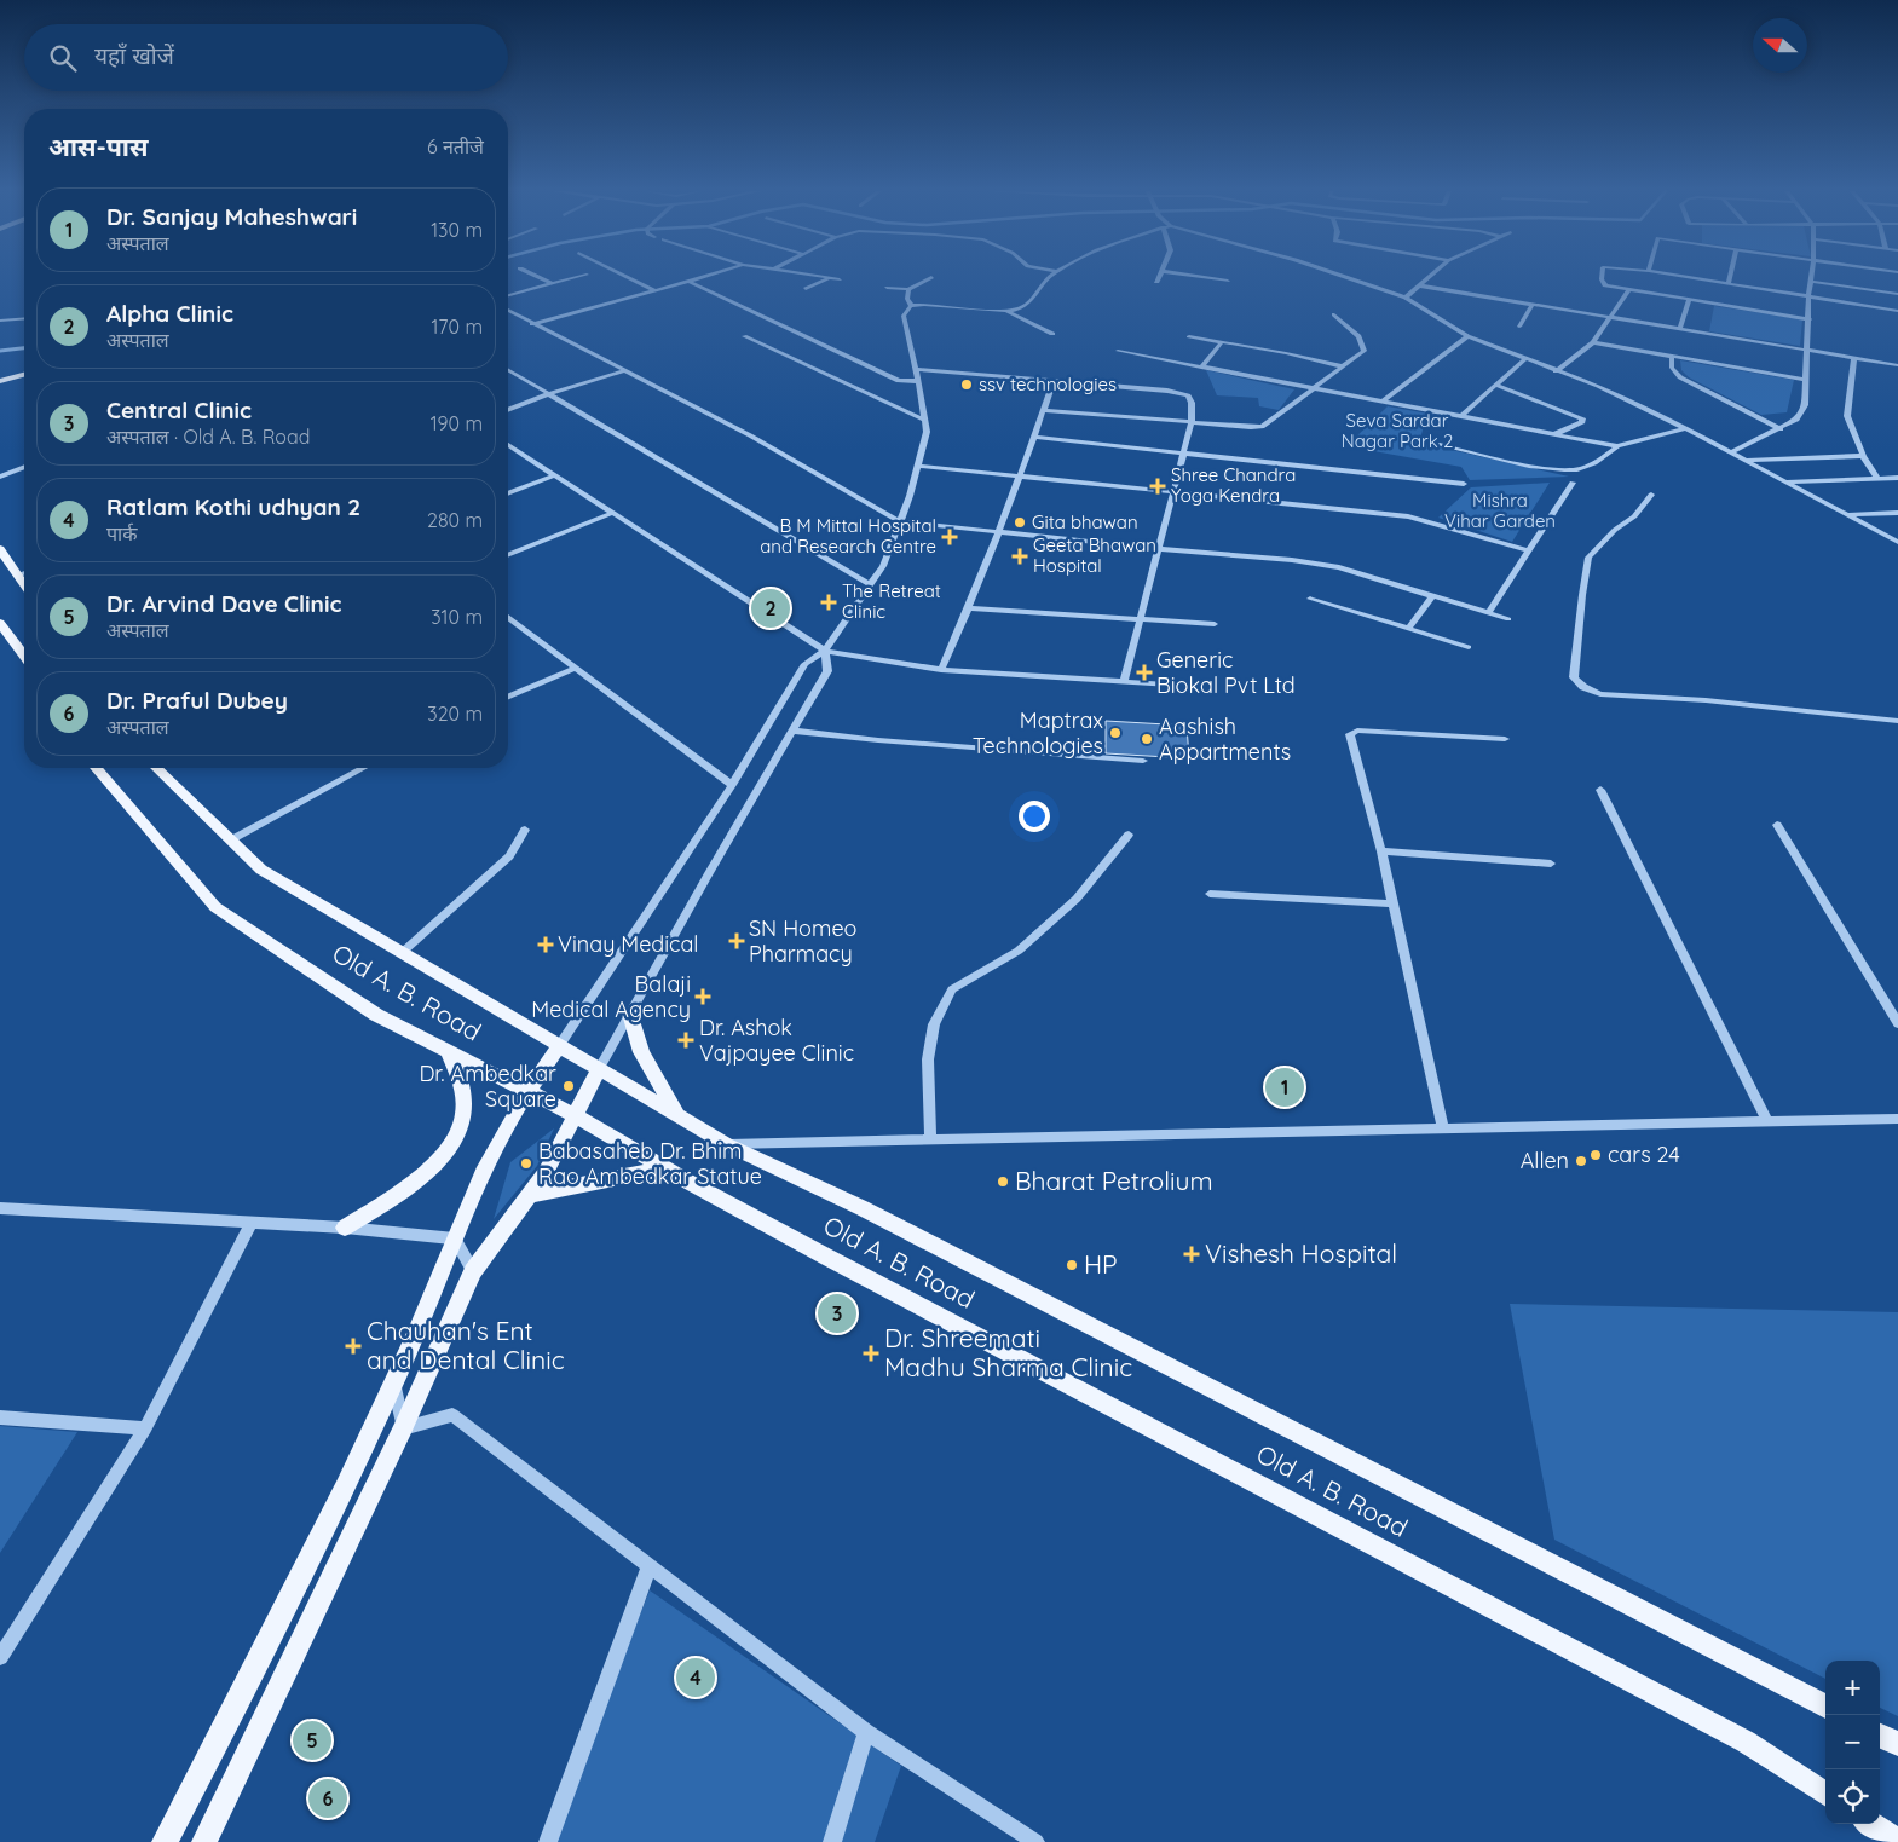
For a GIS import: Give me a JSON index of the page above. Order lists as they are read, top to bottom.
{
  "streets": {
    "main road": ["Old A. B. Road"]
  },
  "parks": ["Seva Sardar Nagar Park 2", "Mishra Vihar Garden"],
  "places": {
    "other": [
      "ssv technologies",
      "Gita bhawan",
      "Maptrax Technologies",
      "Aashish Appartments",
      "Dr. Ambedkar Square",
      "cars 24",
      "Allen",
      "Babasaheb Dr. Bhim Rao Ambedkar Statue",
      "Bharat Petrolium",
      "HP"
    ],
    "health": [
      "Shree Chandra Yoga Kendra",
      "B M Mittal Hospital and Research Centre",
      "Geeta Bhawan Hospital",
      "The Retreat Clinic",
      "Generic Biokal Pvt Ltd",
      "SN Homeo Pharmacy",
      "Vinay Medical",
      "Balaji Medical Agency",
      "Dr. Ashok Vajpayee Clinic",
      "Vishesh Hospital",
      "Chauhan's Ent and Dental Clinic",
      "Dr. Shreemati Madhu Sharma Clinic"
    ]
  },
  "north": "left",
  "page": {
    "search": "यहाँ खोजें",
    "heading": ["आस-पास", "6 नतीजे"],
    "list": [
      {
        "mark": "1",
        "name": "Dr. Sanjay Maheshwari",
        "note": "अस्पताल",
        "value": "130 m"
      },
      {
        "mark": "2",
        "name": "Alpha Clinic",
        "note": "अस्पताल",
        "value": "170 m"
      },
      {
        "mark": "3",
        "name": "Central Clinic",
        "note": "अस्पताल · Old A. B. Road",
        "value": "190 m"
      },
      {
        "mark": "4",
        "name": "Ratlam Kothi udhyan 2",
        "note": "पार्क",
        "value": "280 m"
      },
      {
        "mark": "5",
        "name": "Dr. Arvind Dave Clinic",
        "note": "अस्पताल",
        "value": "310 m"
      },
      {
        "mark": "6",
        "name": "Dr. Praful Dubey",
        "note": "अस्पताल",
        "value": "320 m"
      }
    ],
    "pins": [
      "2",
      "1",
      "3",
      "4",
      "5",
      "6"
    ],
    "map_buttons": ["+", "−"]
  }
}
